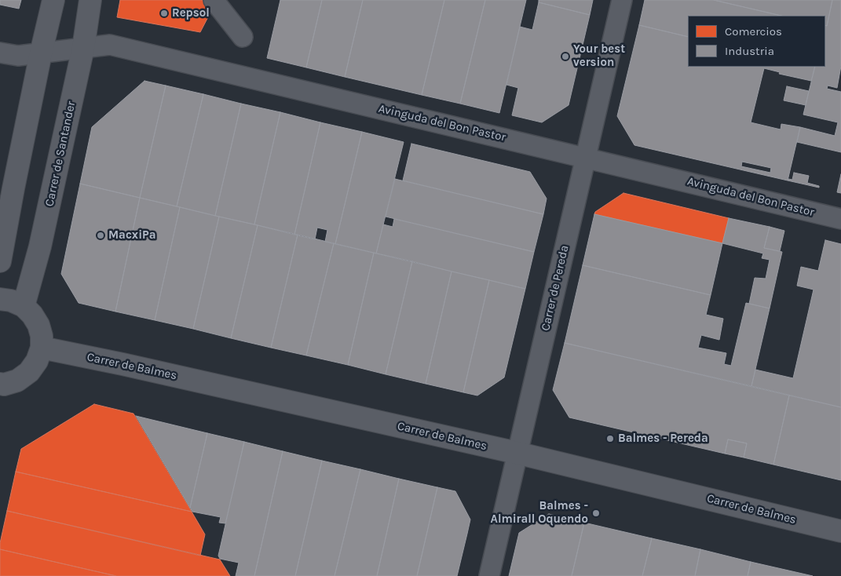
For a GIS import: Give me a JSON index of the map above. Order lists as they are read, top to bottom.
{
  "streets": {
    "street": [
      "Avinguda del Bon Pastor",
      "Carrer de Santander",
      "Carrer de Pereda",
      "Carrer de Balmes"
    ]
  },
  "crossings": [
    ["Avinguda del Bon Pastor", "Carrer de Santander"],
    ["Avinguda del Bon Pastor", "Carrer de Pereda"],
    ["Carrer de Pereda", "Carrer de Balmes"]
  ],
  "places": [
    "Repsol",
    "Your best version",
    "MacxiPa",
    "Balmes - Pereda",
    "Balmes - Almirall Oquendo"
  ],
  "legend": ["Comercios", "Industria"]
}
